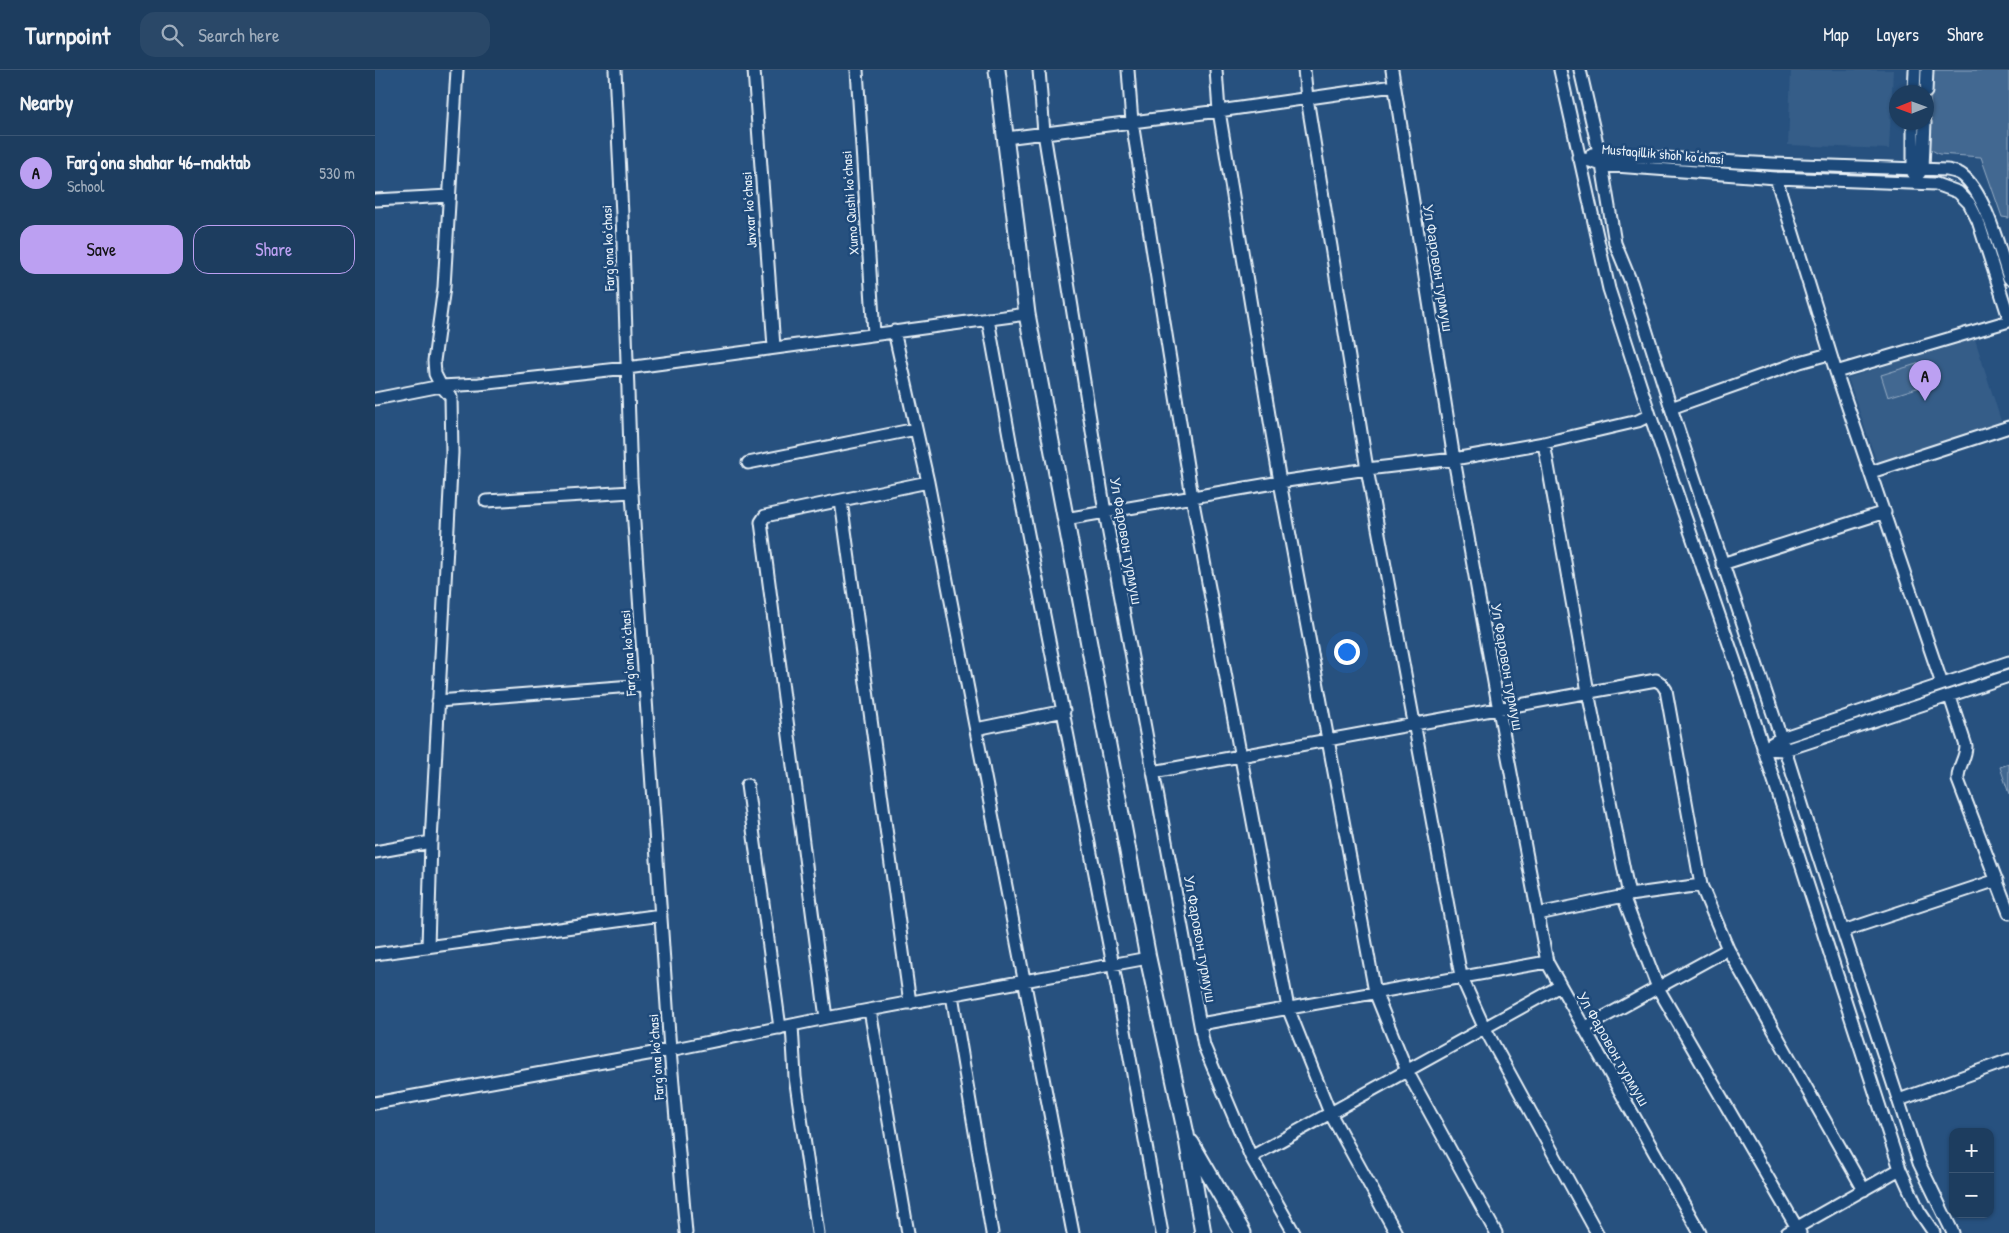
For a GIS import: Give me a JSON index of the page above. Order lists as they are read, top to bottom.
{
  "streets": {
    "street": [
      "Mustaqillik shoh ko'chasi",
      "Xumo Qushi koʻchasi",
      "Javxar koʻchasi",
      "Fargʻona koʻchasi",
      "Ул Фаровон турмуш"
    ]
  },
  "north": "left",
  "page": {
    "header": "Turnpoint",
    "search": "Search here",
    "nav": ["Map", "Layers", "Share"],
    "heading": "Nearby",
    "list": [
      {
        "mark": "A",
        "name": "Farg'ona shahar 46-maktab",
        "note": "School",
        "value": "530 m"
      }
    ],
    "buttons": ["Save", "Share"],
    "pins": "A",
    "map_buttons": ["+", "−"]
  }
}
